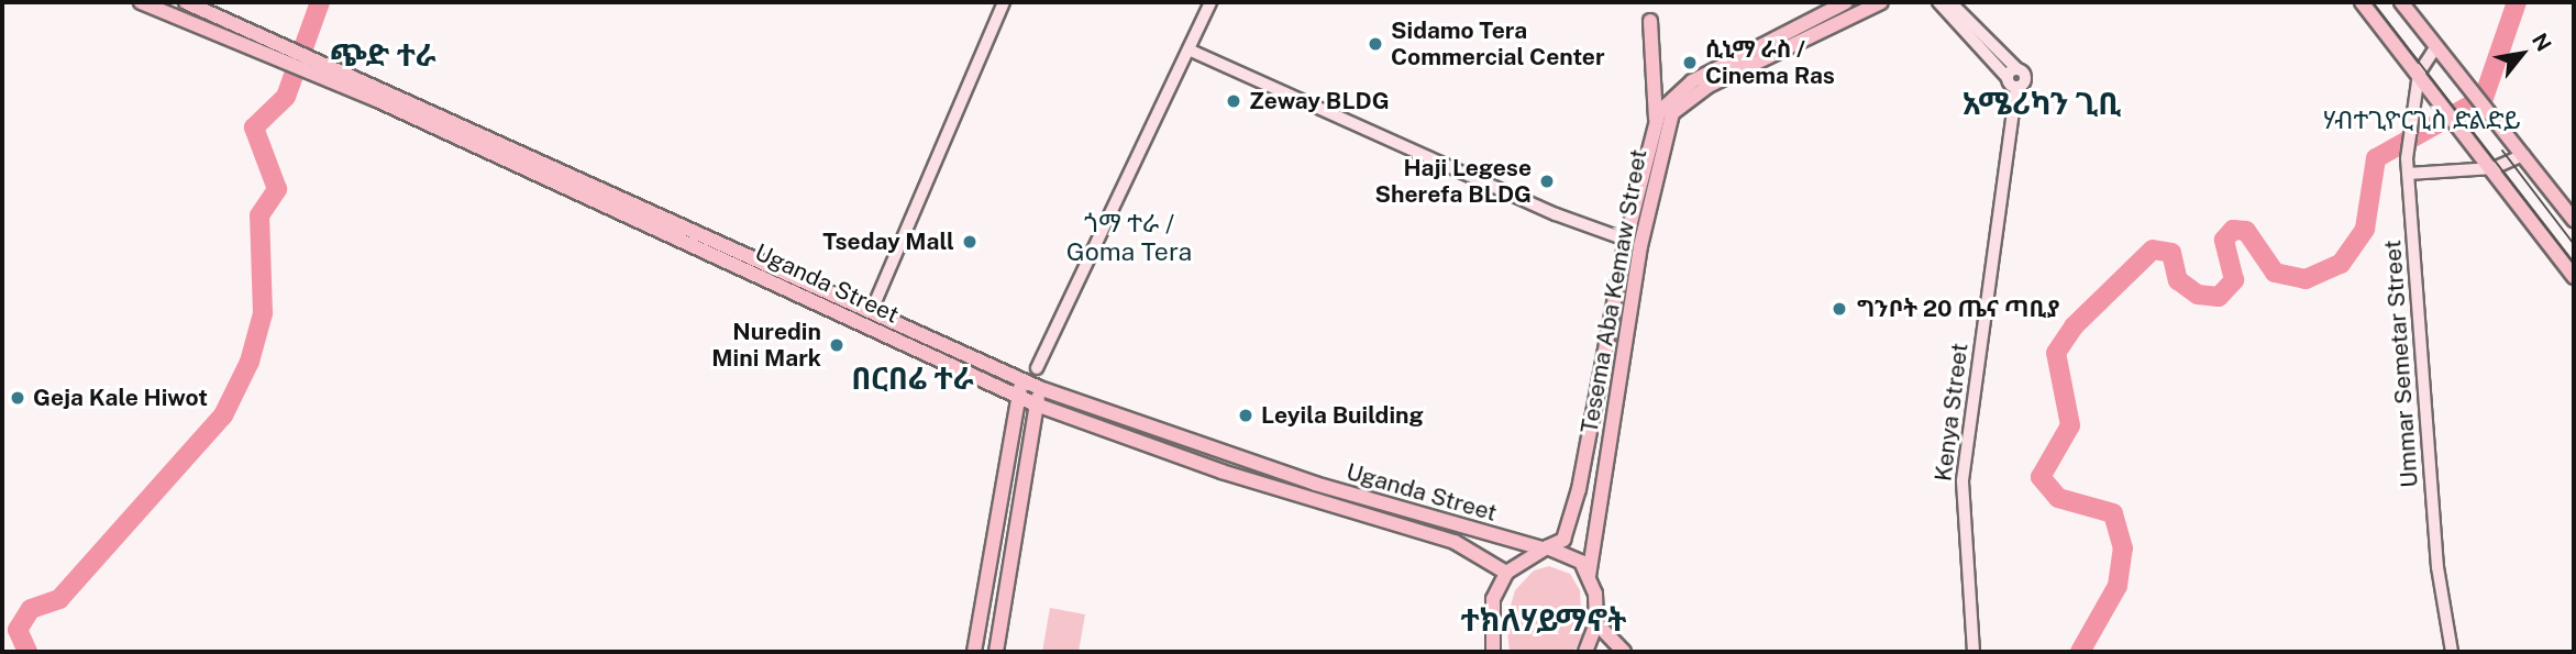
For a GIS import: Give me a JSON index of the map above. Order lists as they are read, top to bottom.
{
  "streets": {
    "main road": [
      "Uganda Street",
      "Tesema Aba Kemaw Street",
      "Ummar Semetar Street",
      "Kenya Street"
    ]
  },
  "crossings": [
    ["Uganda Street", "Tesema Aba Kemaw Street"]
  ],
  "districts": [
    "ጭድ ተራ",
    "አሜሪካን ጊቢ",
    "ሃብተጊዮርጊስ ድልድይ",
    "ጎማ ተራ / Goma Tera",
    "በርበሬ ተራ",
    "ተክለሃይማኖት"
  ],
  "places": [
    "Sidamo Tera Commercial Center",
    "ሲኒማ ራስ / Cinema Ras",
    "Zeway BLDG",
    "Haji Legese Sherefa BLDG",
    "Tseday Mall",
    "ግንቦት 20 ጤና ጣቢያ",
    "Nuredin Mini Mark",
    "Geja Kale Hiwot",
    "Leyila Building"
  ],
  "north": "top right"
}
